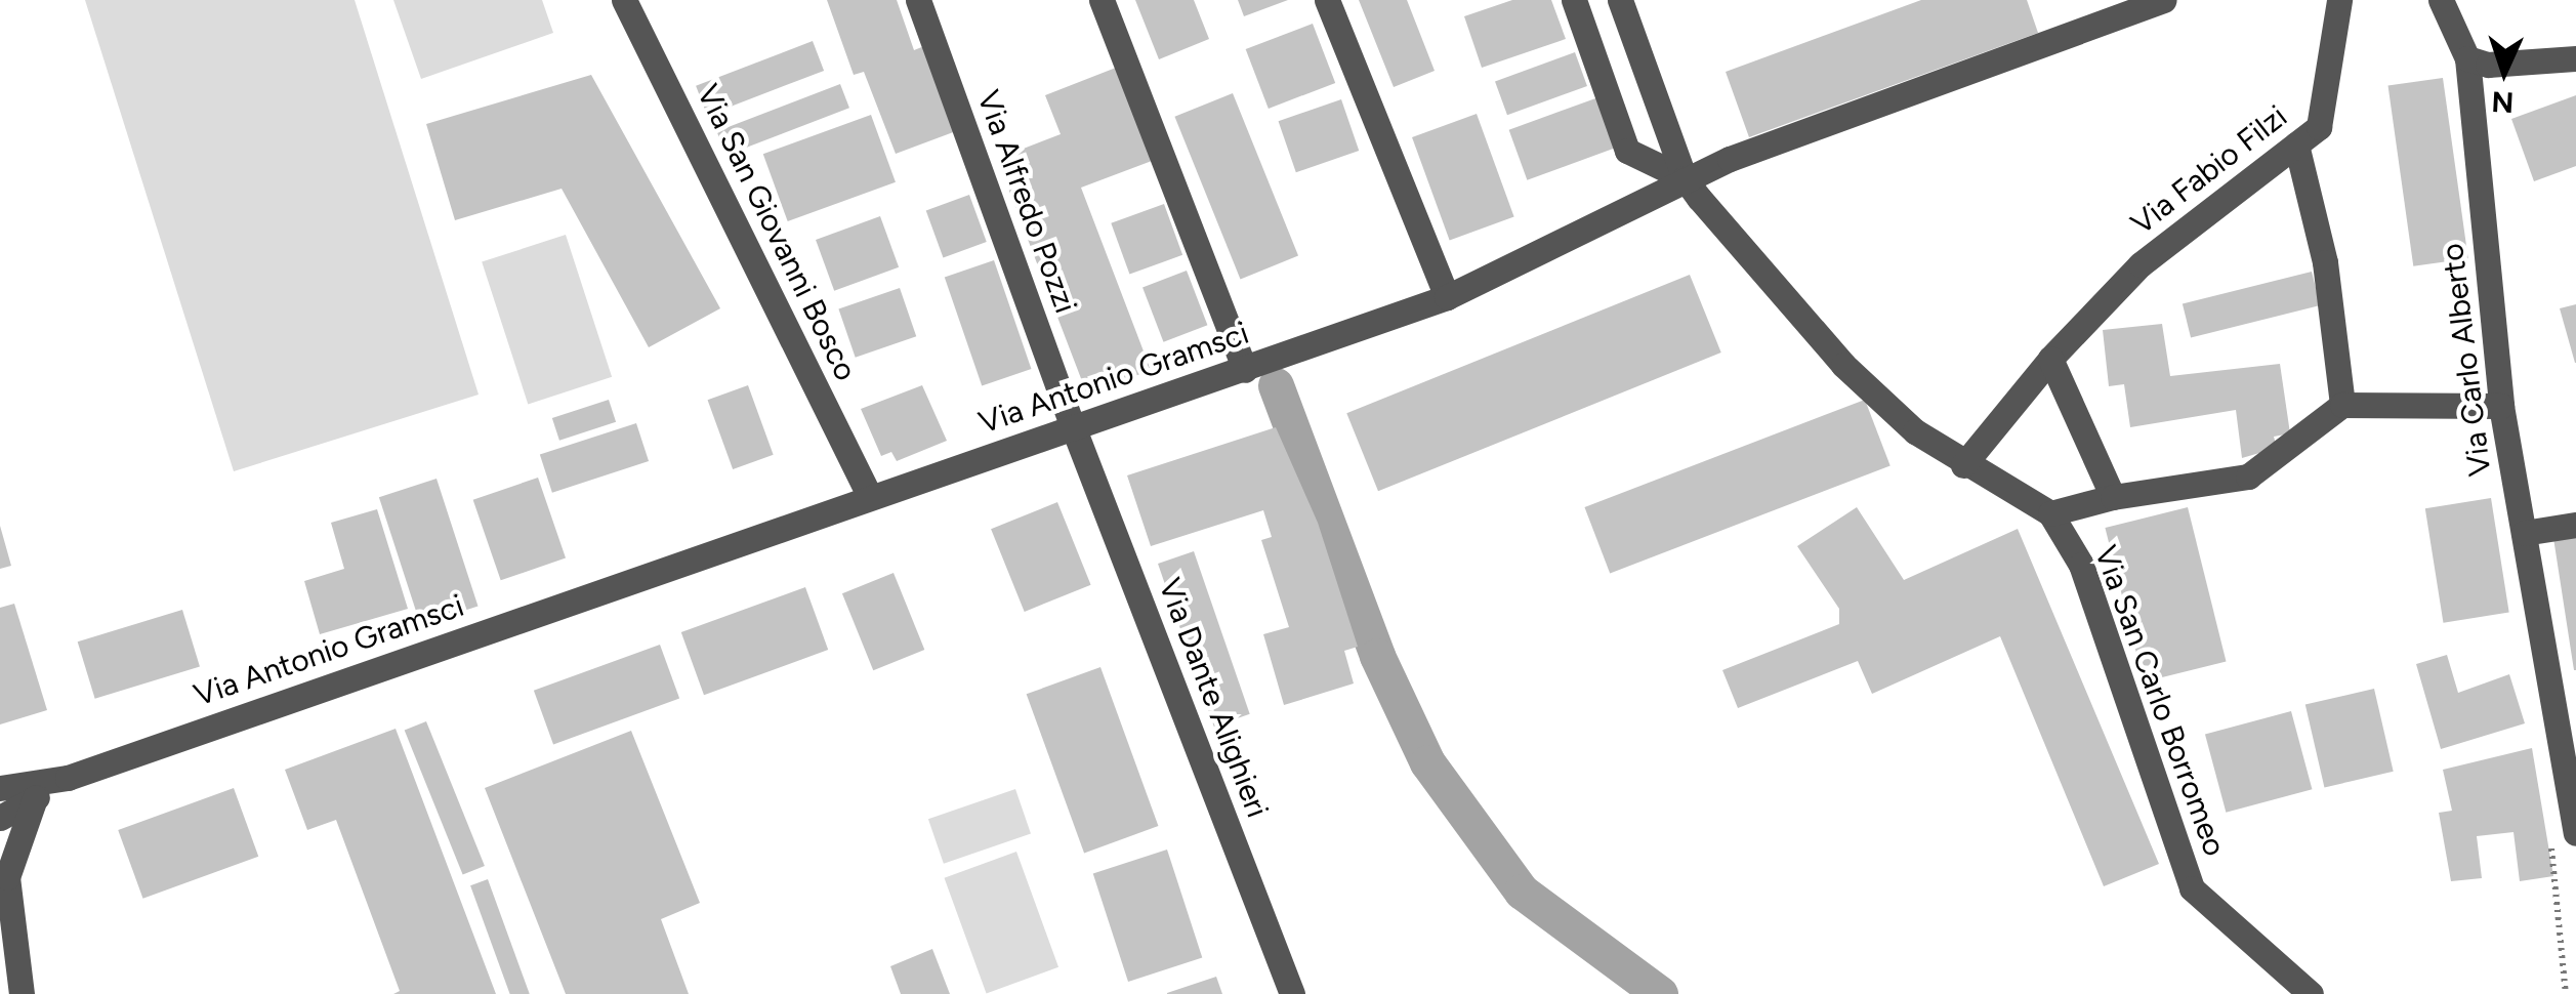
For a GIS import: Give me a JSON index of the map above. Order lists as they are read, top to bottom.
{
  "streets": {
    "street": [
      "Via Fabio Filzi",
      "Via Alfredo Pozzi",
      "Via San Giovanni Bosco",
      "Via Carlo Alberto",
      "Via Antonio Gramsci",
      "Via Dante Alighieri",
      "Via San Carlo Borromeo"
    ]
  },
  "crossings": [
    ["Via Alfredo Pozzi", "Via Antonio Gramsci"],
    ["Via Alfredo Pozzi", "Via Dante Alighieri"],
    ["Via San Giovanni Bosco", "Via Antonio Gramsci"],
    ["Via Antonio Gramsci", "Via Dante Alighieri"]
  ],
  "north": "bottom"
}
